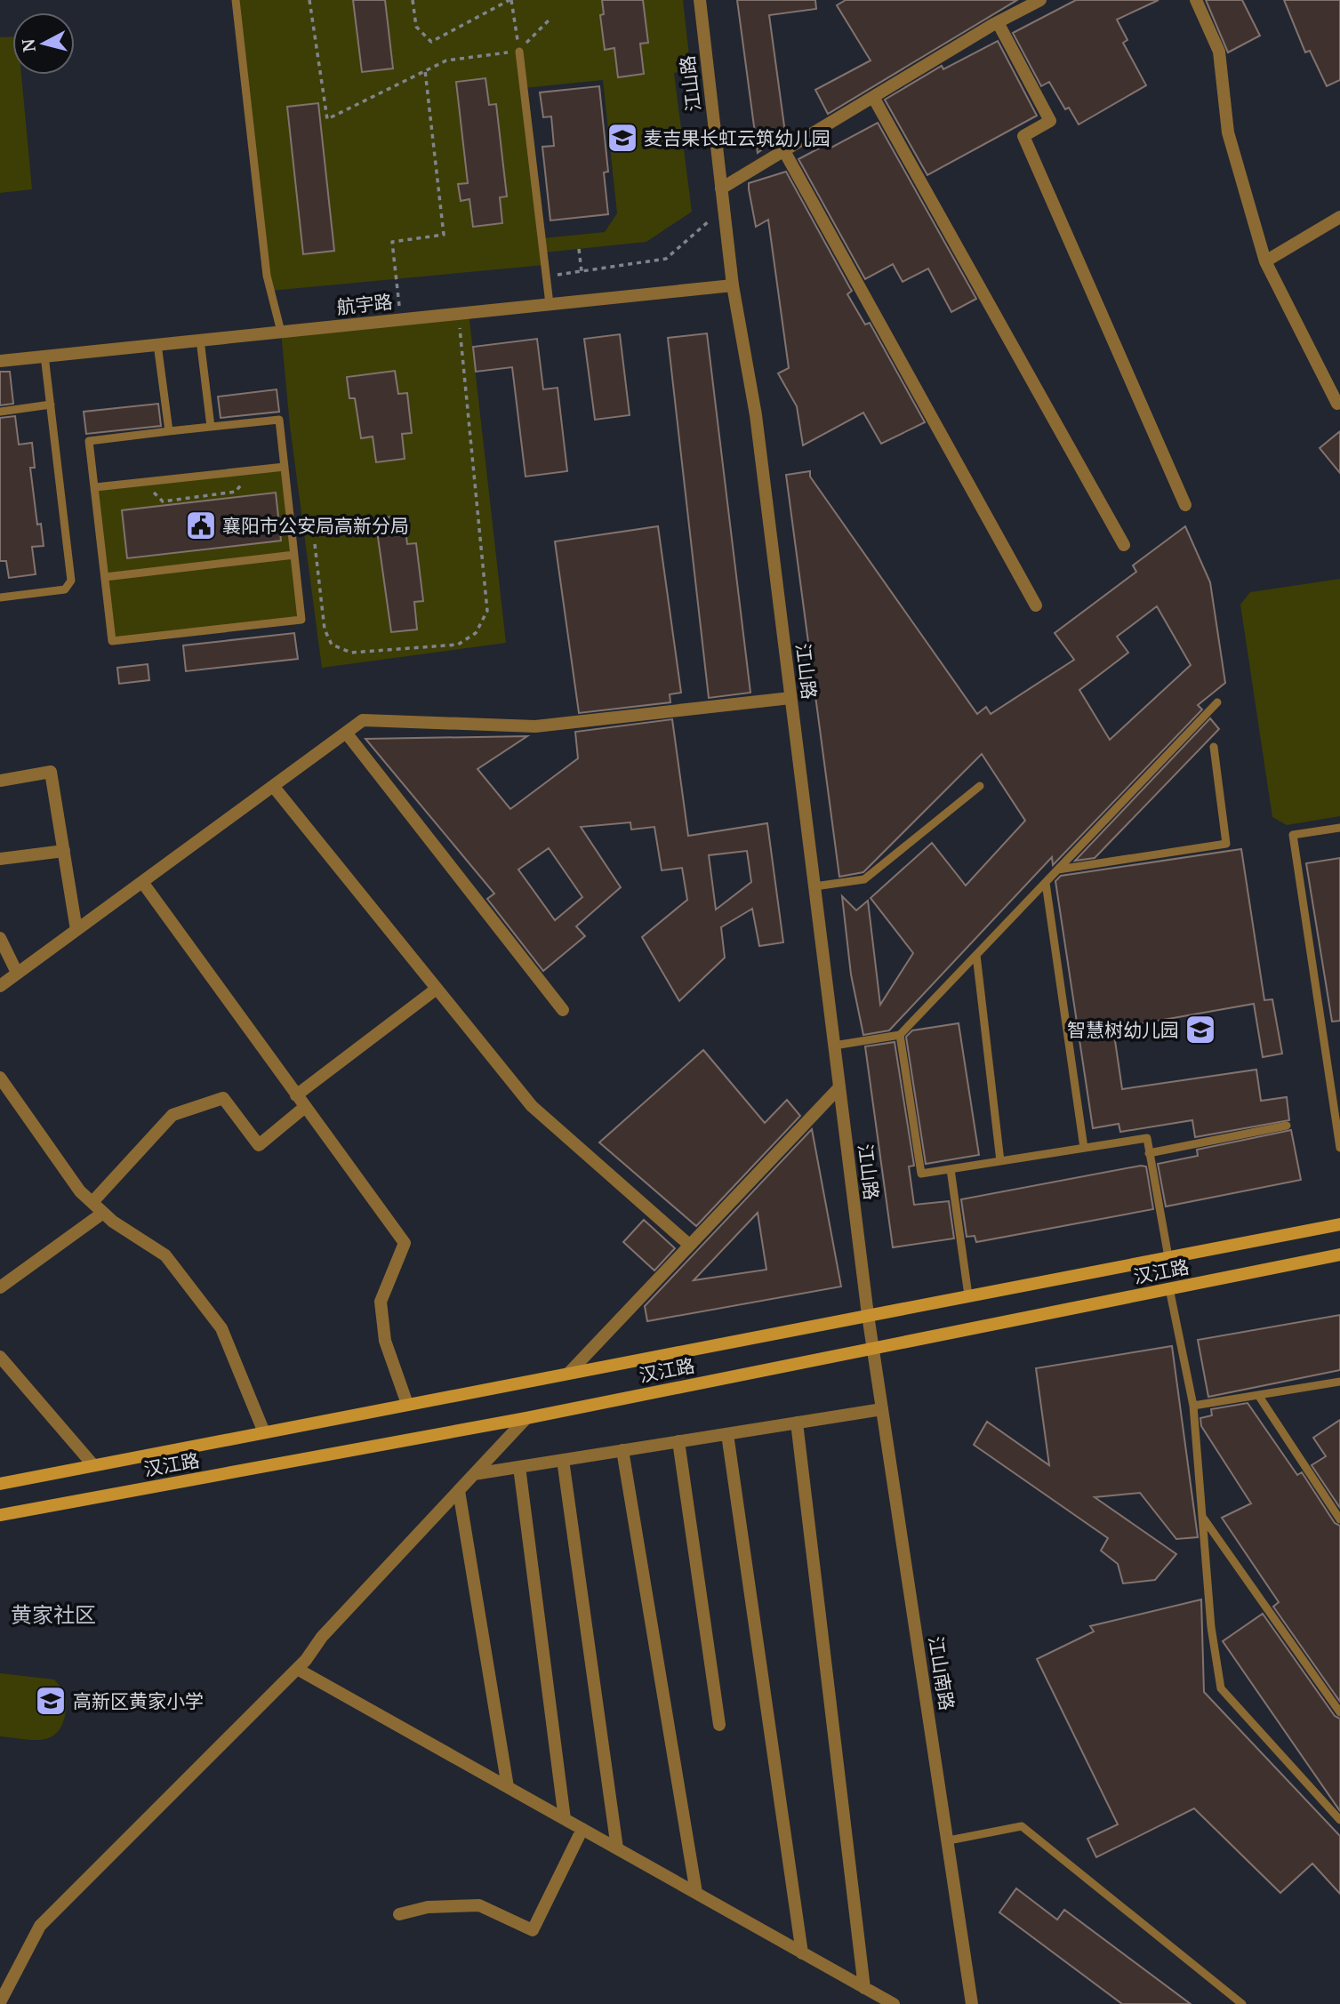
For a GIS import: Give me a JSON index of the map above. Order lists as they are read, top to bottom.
{
  "streets": {
    "main road": ["汉江路"],
    "street": ["江山路", "航宇路", "江山南路"]
  },
  "crossings": [
    ["江山路", "航宇路"],
    ["江山路", "汉江路"],
    ["江山路", "江山南路"],
    ["汉江路", "江山南路"]
  ],
  "districts": ["黄家社区"],
  "places": {
    "school or university": ["麦吉果长虹云筑幼儿园", "智慧树幼儿园", "高新区黄家小学"],
    "public building": ["襄阳市公安局高新分局"]
  },
  "north": "left"
}
